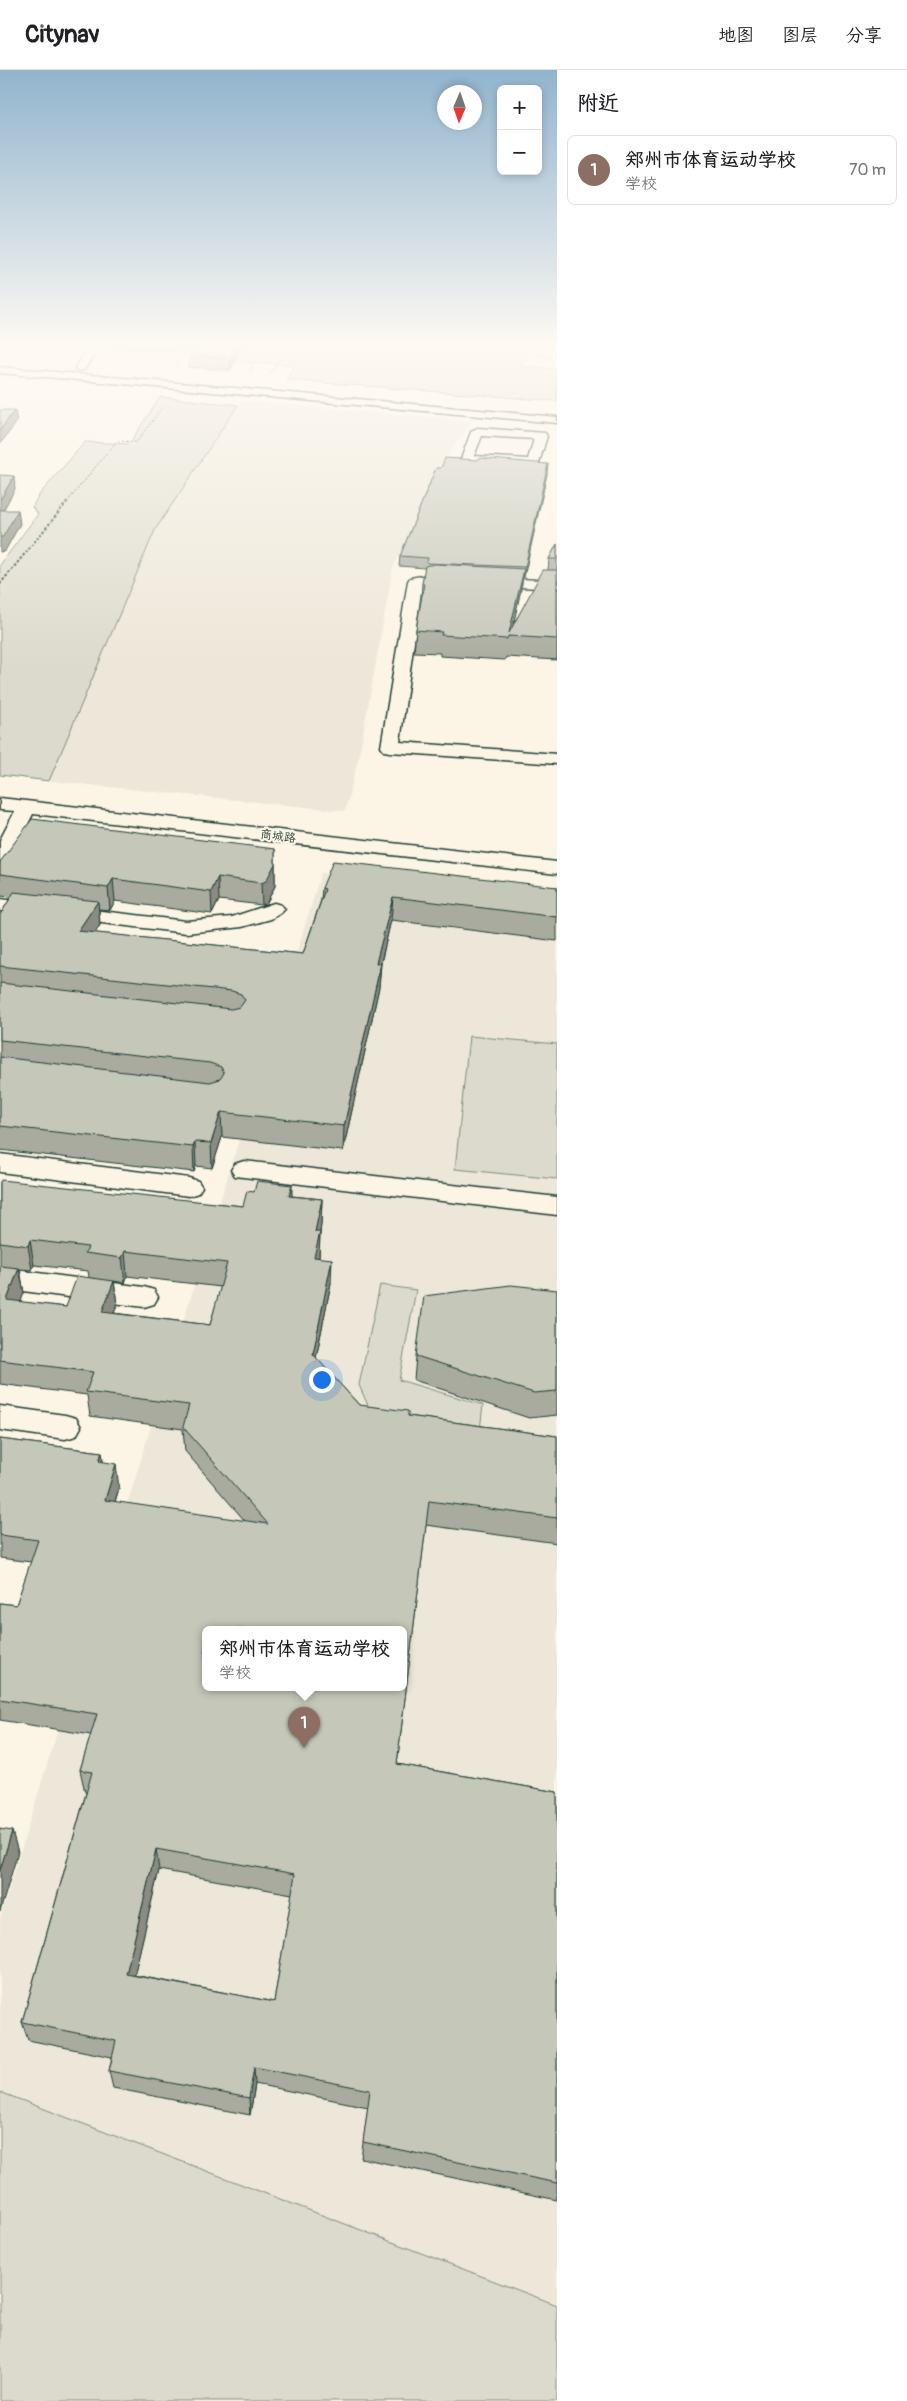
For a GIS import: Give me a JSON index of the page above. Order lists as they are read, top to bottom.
{
  "streets": {
    "main road": ["商城路"]
  },
  "north": "bottom",
  "page": {
    "header": "Citynav",
    "nav": ["地图", "图层", "分享"],
    "heading": "附近",
    "map_buttons": ["+", "−"],
    "list": [
      {
        "mark": "1",
        "name": "郑州市体育运动学校",
        "note": "学校",
        "value": "70 m"
      }
    ],
    "popup": ["郑州市体育运动学校", "学校"],
    "pins": "1"
  }
}
